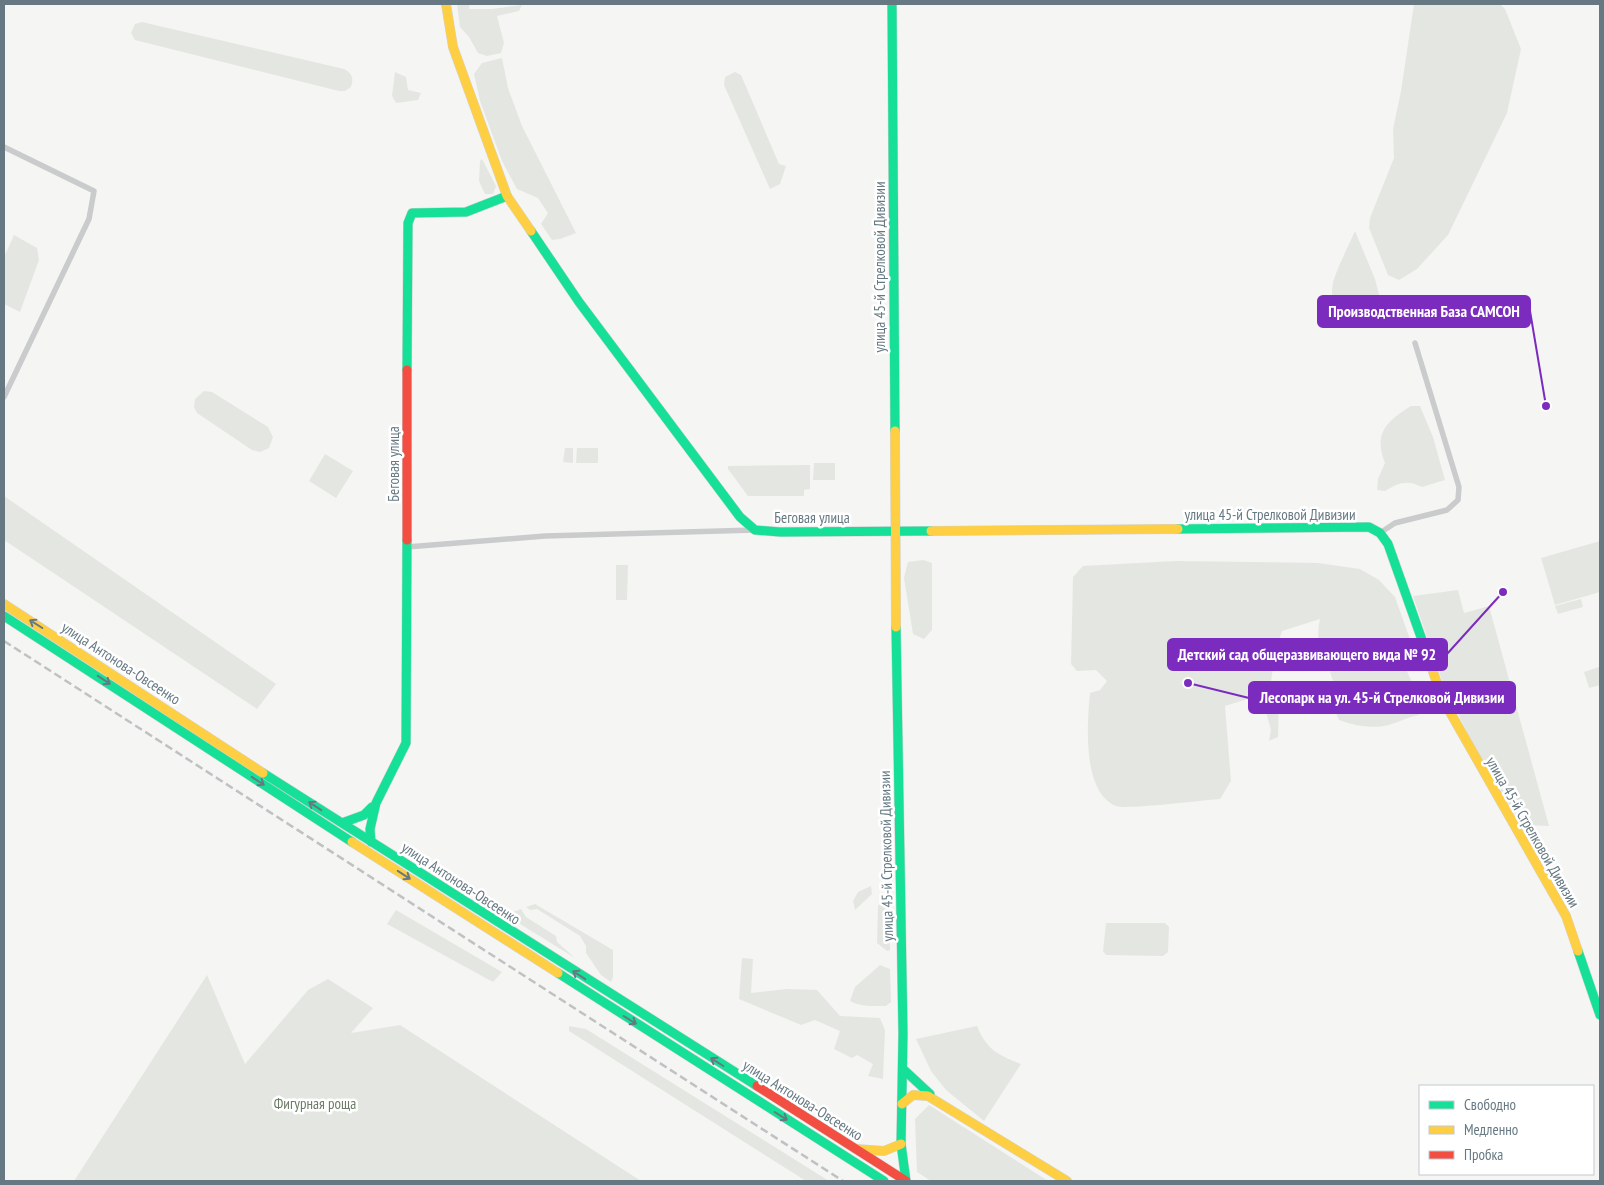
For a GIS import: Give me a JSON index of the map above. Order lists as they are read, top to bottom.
{
  "streets": {
    "main road": ["улица 45-й Стрелковой Дивизии", "Беговая улица", "улица Антонова-Овсеенко"]
  },
  "crossings": [
    ["улица 45-й Стрелковой Дивизии", "Беговая улица"],
    ["улица 45-й Стрелковой Дивизии", "улица Антонова-Овсеенко"],
    ["Беговая улица", "улица Антонова-Овсеенко"]
  ],
  "parks": ["Фигурная роща"],
  "places": ["Производственная База САМСОН", "Детский сад общеразвивающего вида № 92", "Лесопарк на ул. 45-й Стрелковой Дивизии"],
  "legend": ["Свободно", "Медленно", "Пробка"]
}
